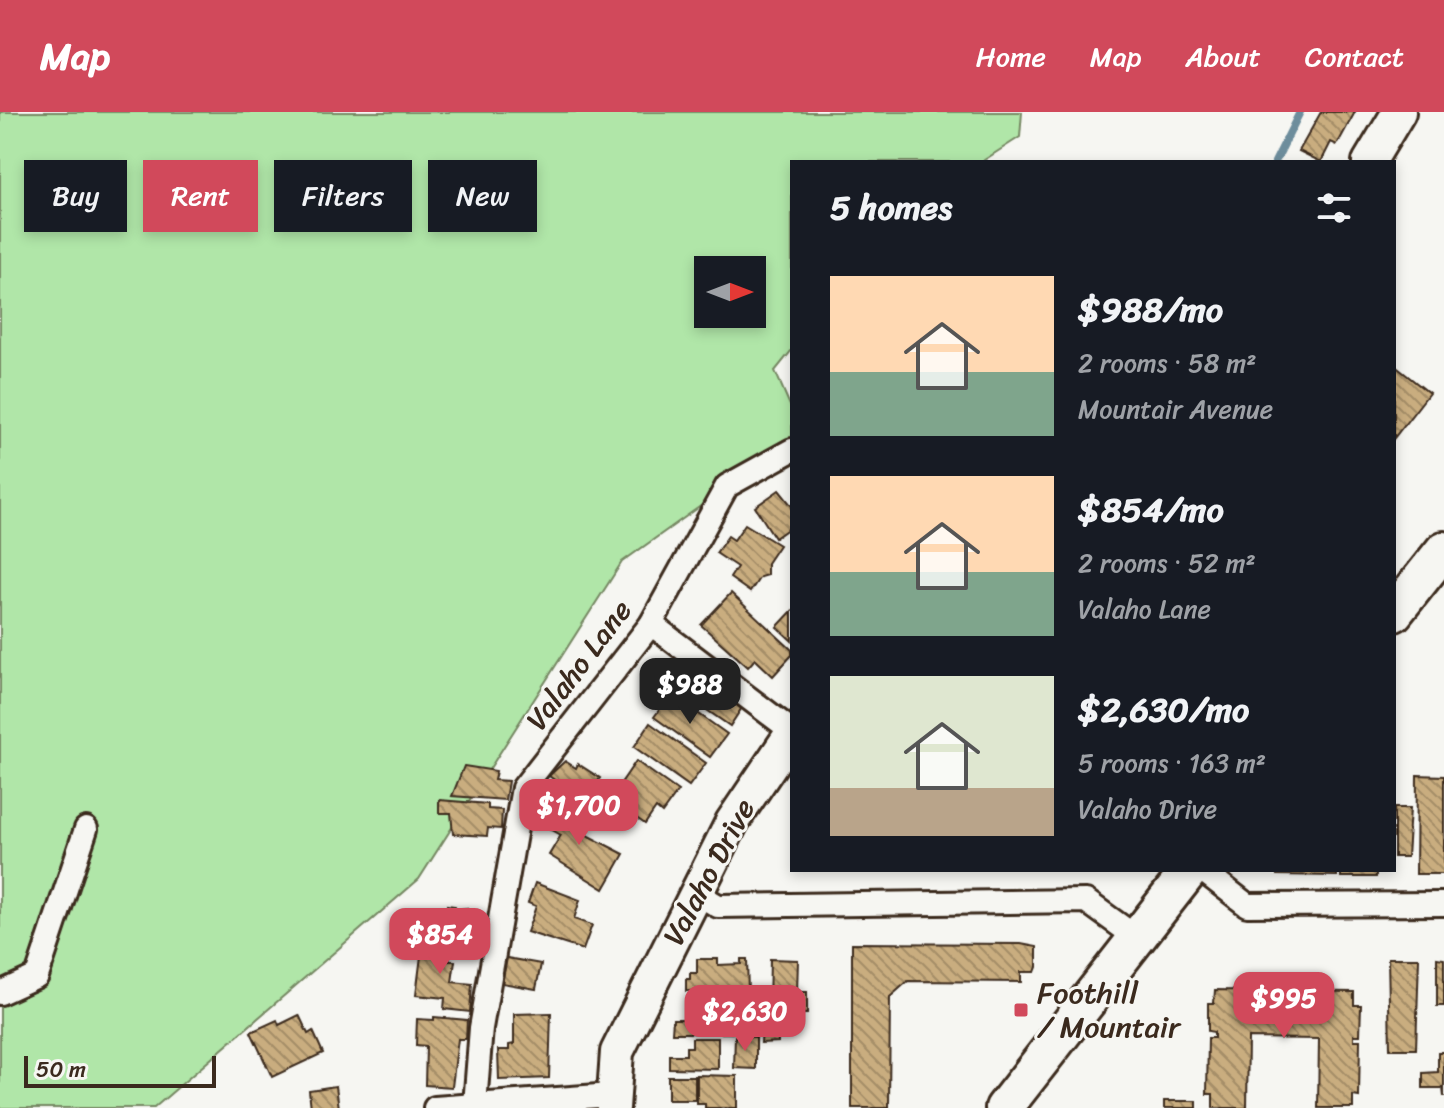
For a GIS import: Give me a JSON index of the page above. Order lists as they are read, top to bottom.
{
  "streets": {
    "street": ["Valaho Lane", "Valaho Drive"]
  },
  "places": {
    "transit": ["Foothill / Mountair"]
  },
  "scale_bar": "50 m",
  "north": "right",
  "page": {
    "header": "Map",
    "nav": [
      "Home",
      "Map",
      "About",
      "Contact"
    ],
    "chip": [
      "Buy",
      "Rent",
      "Filters",
      "New"
    ],
    "heading": "5 homes",
    "list": [
      {
        "name": "$988/mo",
        "note": "2 rooms · 58 m² · Mountair Avenue"
      },
      {
        "name": "$854/mo",
        "note": "2 rooms · 52 m² · Valaho Lane"
      },
      {
        "name": "$2,630/mo",
        "note": "5 rooms · 163 m² · Valaho Drive"
      }
    ],
    "price": [
      "$988",
      "$1,700",
      "$854",
      "$995",
      "$2,630"
    ],
    "scale": "50 m"
  }
}
